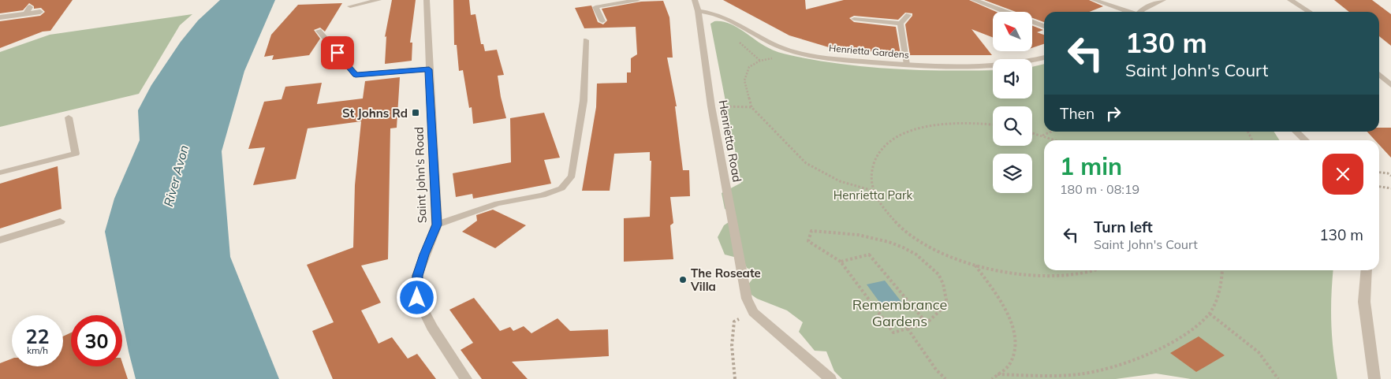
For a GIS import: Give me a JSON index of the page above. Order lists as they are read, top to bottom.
{
  "streets": {
    "street": ["Henrietta Gardens", "Henrietta Road", "Saint John's Road"]
  },
  "crossings": [
    ["Henrietta Gardens", "Henrietta Road"]
  ],
  "water": ["River Avon"],
  "parks": ["Henrietta Park", "Remembrance Gardens"],
  "places": {
    "transit": ["St Johns Rd"],
    "other": ["The Roseate Villa"]
  },
  "north": "top left",
  "page": {
    "turn": ["130 m", "Saint John's Court"],
    "then": "Then",
    "heading": ["1 min", "180 m · 08:19"],
    "list": [
      {
        "name": "Turn left",
        "note": "Saint John's Court",
        "value": "130 m"
      }
    ],
    "speed": "22 km/h",
    "limit": "30"
  }
}
